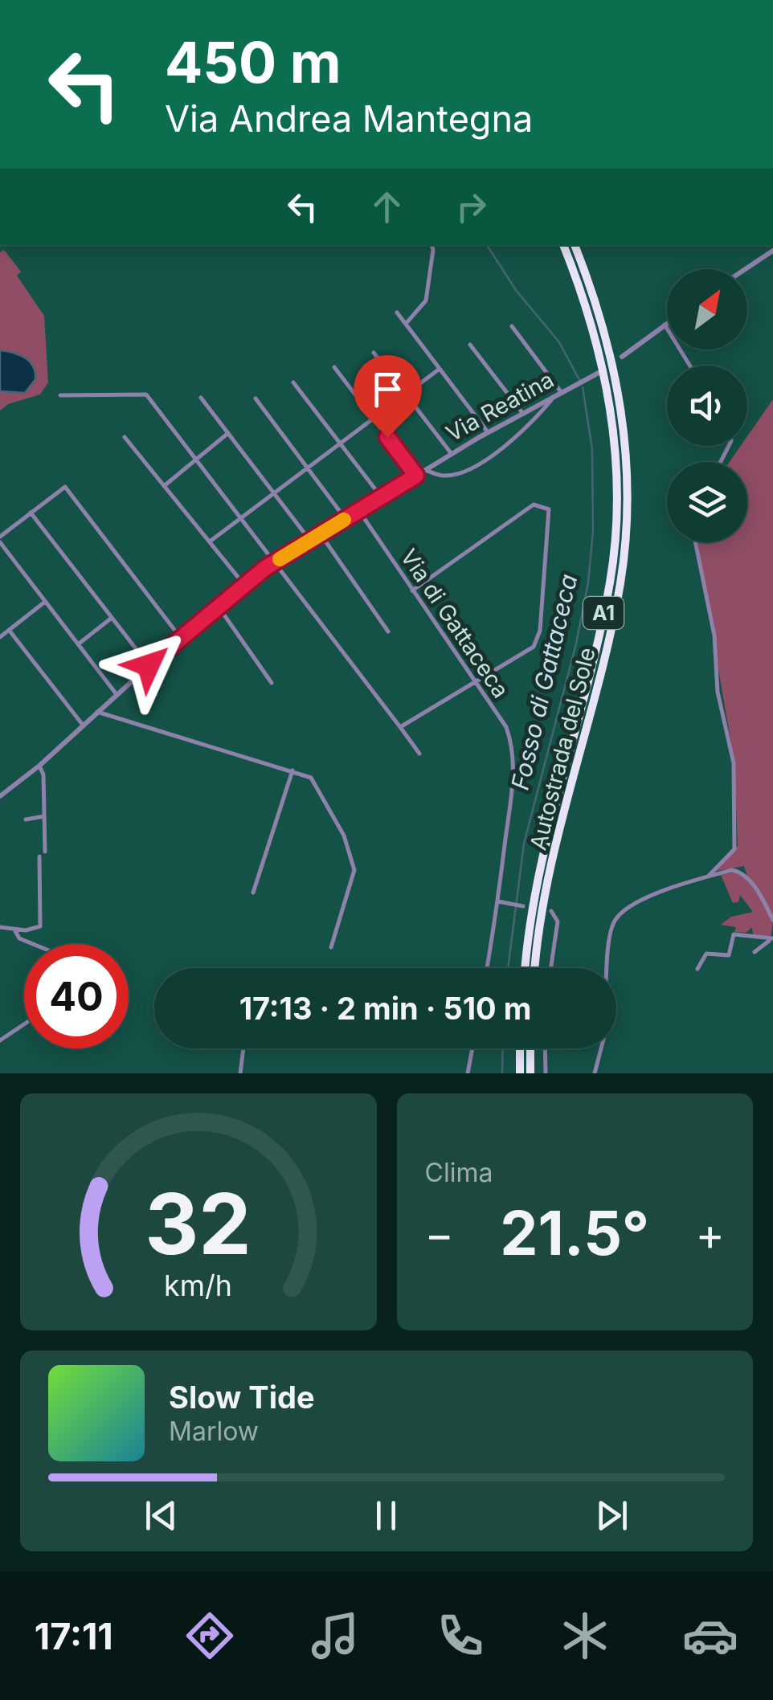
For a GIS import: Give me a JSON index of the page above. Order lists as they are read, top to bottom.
{
  "streets": {
    "highway": ["A1", "Autostrada del Sole"],
    "street": ["Via Reatina", "Via di Gattaceca"]
  },
  "crossings": [
    ["Via Reatina", "Via di Gattaceca"]
  ],
  "water": ["Fosso di Gattaceca"],
  "north": "top right",
  "page": {
    "turn": ["450 m", "Via Andrea Mantegna"],
    "limit": "40",
    "trip": "17:13 · 2 min · 510 m",
    "tile": "Clima",
    "heat": ["−", "21.5°", "+"],
    "song": ["Slow Tide", "Marlow"],
    "tabs": "17:11",
    "gauge": ["32", "km/h"]
  }
}
